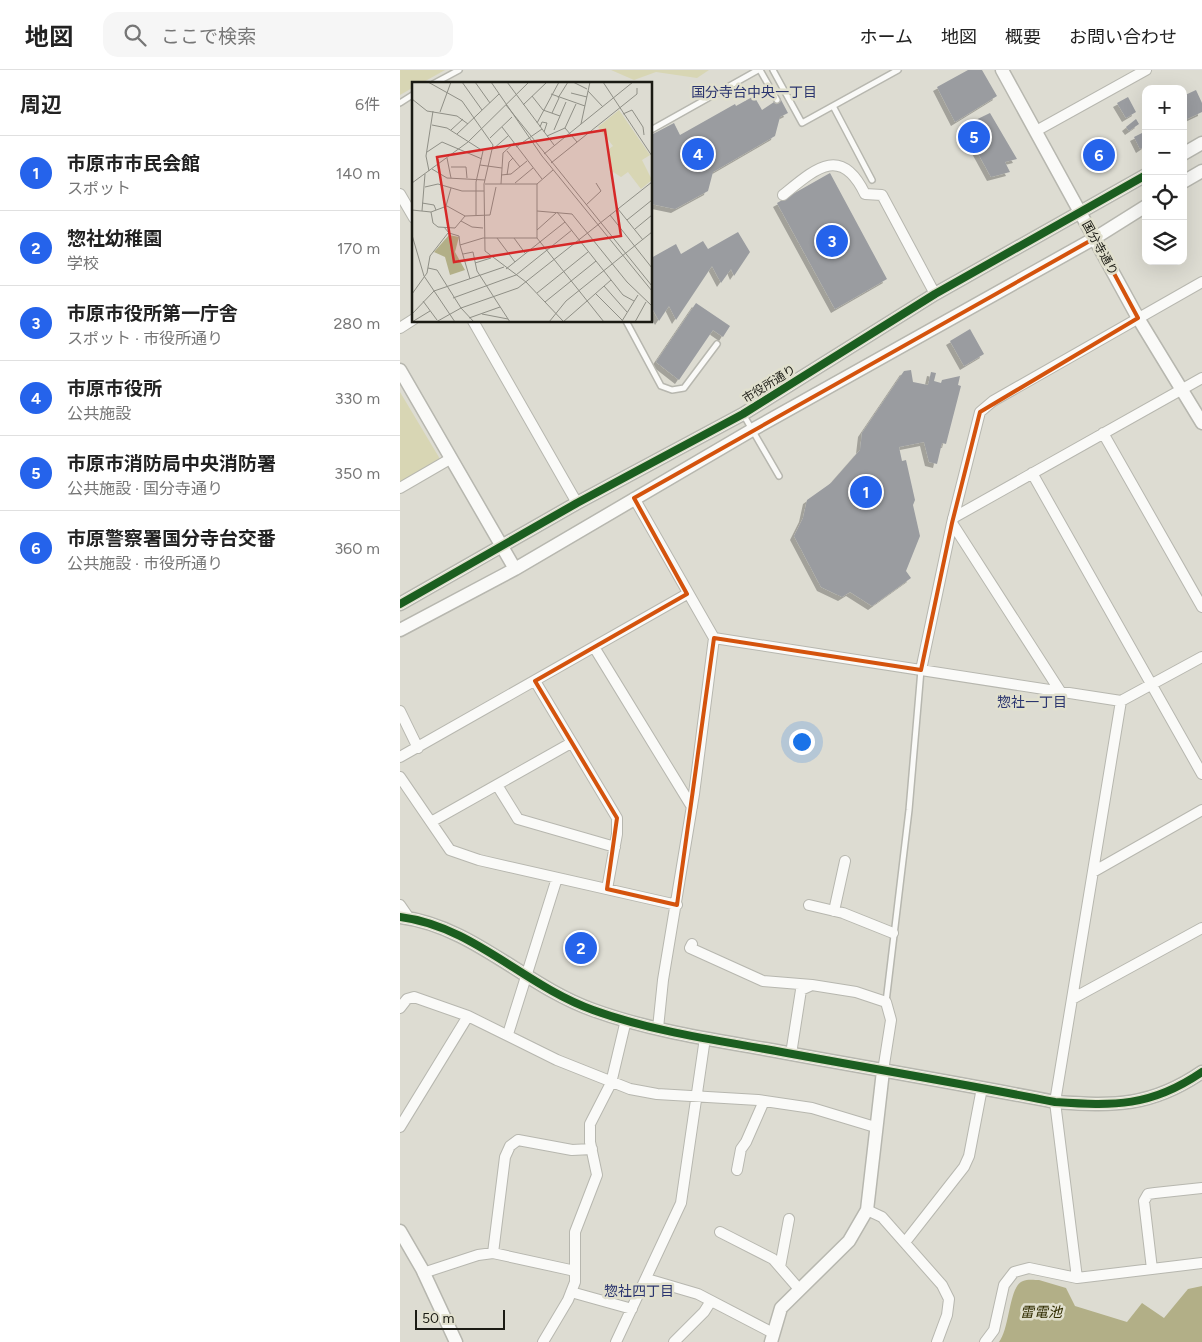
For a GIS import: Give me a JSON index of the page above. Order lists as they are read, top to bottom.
{
  "streets": {
    "street": ["国分寺通り", "市役所通り"]
  },
  "crossings": [
    ["国分寺通り", "市役所通り"]
  ],
  "districts": ["国分寺台中央一丁目", "惣社一丁目", "惣社四丁目"],
  "water": ["雷電池"],
  "scale_bar": "50 m",
  "page": {
    "header": "地図",
    "search": "ここで検索",
    "nav": [
      "ホーム",
      "地図",
      "概要",
      "お問い合わせ"
    ],
    "heading": ["周辺", "6件"],
    "map_buttons": ["+", "−"],
    "pins": [
      "5",
      "4",
      "6",
      "3",
      "1",
      "2"
    ],
    "list": [
      {
        "mark": "1",
        "name": "市原市市民会館",
        "note": "スポット",
        "value": "140 m"
      },
      {
        "mark": "2",
        "name": "惣社幼稚園",
        "note": "学校",
        "value": "170 m"
      },
      {
        "mark": "3",
        "name": "市原市役所第一庁舎",
        "note": "スポット · 市役所通り",
        "value": "280 m"
      },
      {
        "mark": "4",
        "name": "市原市役所",
        "note": "公共施設",
        "value": "330 m"
      },
      {
        "mark": "5",
        "name": "市原市消防局中央消防署",
        "note": "公共施設 · 国分寺通り",
        "value": "350 m"
      },
      {
        "mark": "6",
        "name": "市原警察署国分寺台交番",
        "note": "公共施設 · 市役所通り",
        "value": "360 m"
      }
    ],
    "scale": "50 m"
  }
}
